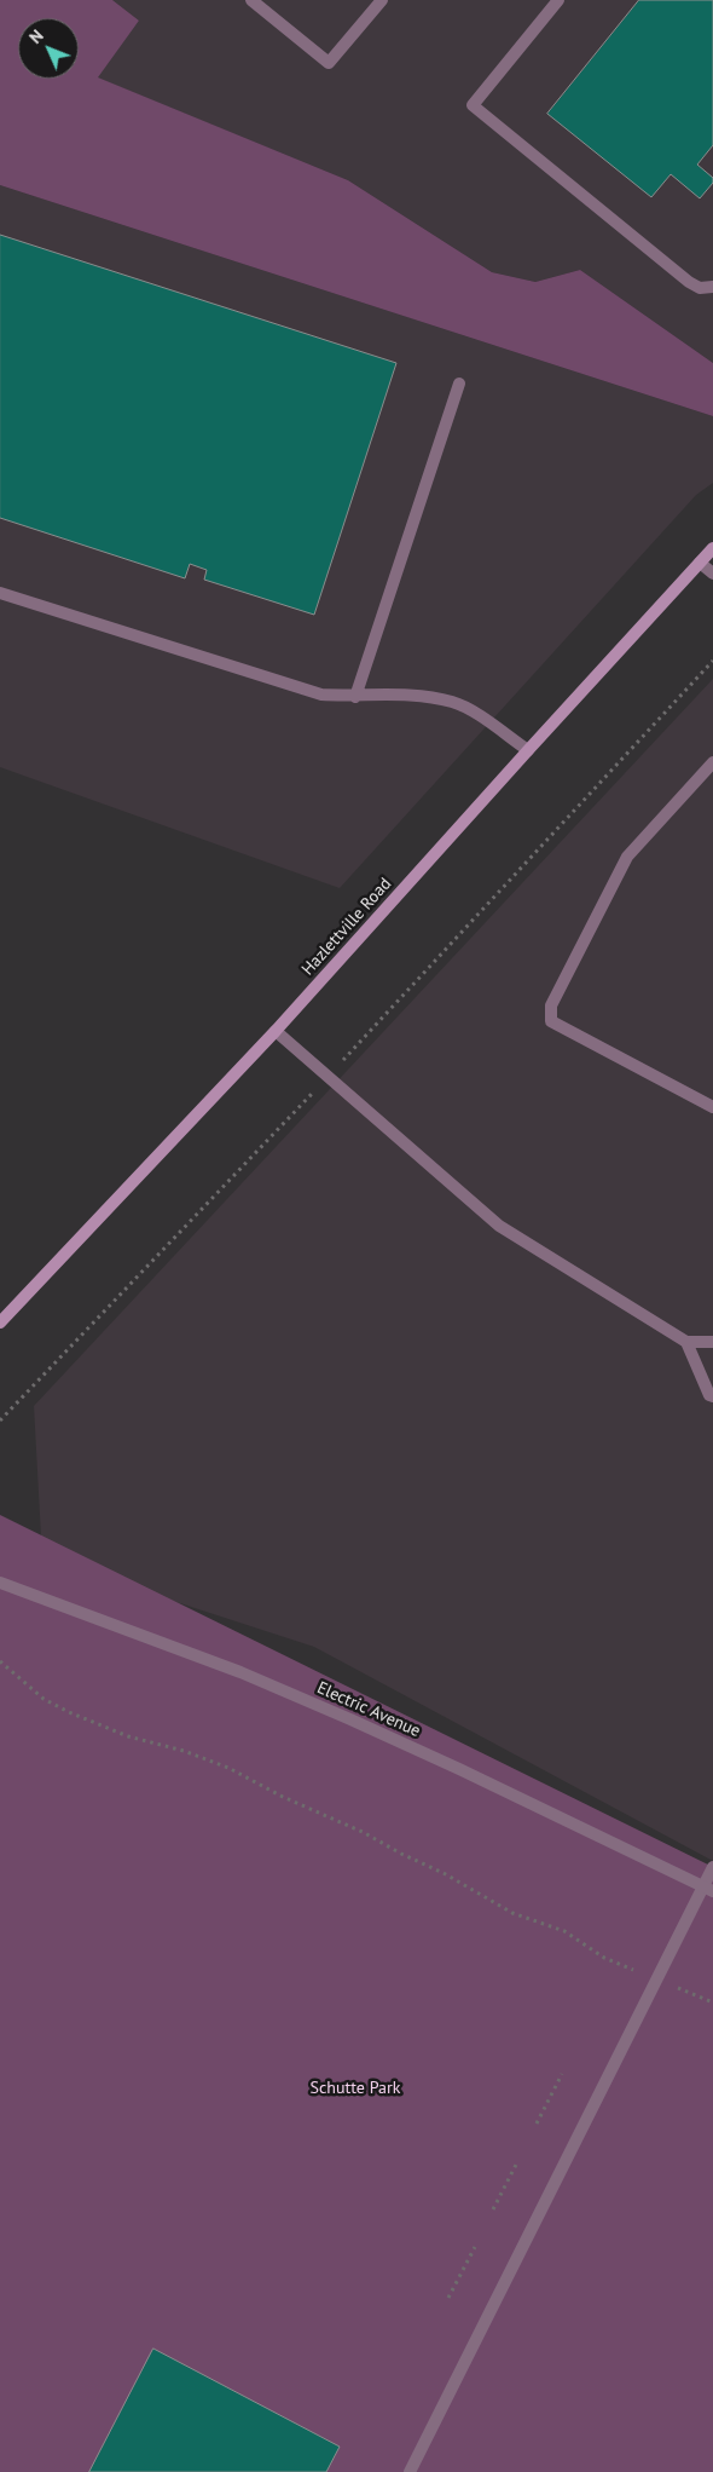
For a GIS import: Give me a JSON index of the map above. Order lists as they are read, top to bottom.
{
  "streets": {
    "main road": ["Hazlettville Road"],
    "street": ["Electric Avenue"]
  },
  "parks": ["Schutte Park"],
  "north": "top left"
}
